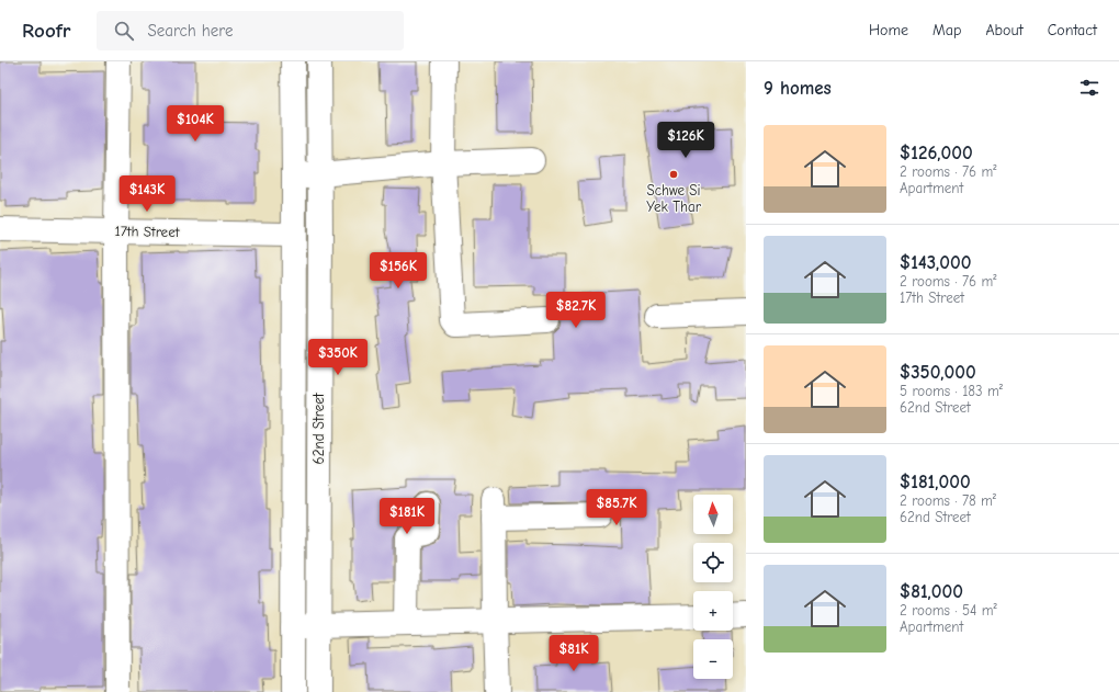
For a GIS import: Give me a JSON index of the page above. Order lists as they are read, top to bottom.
{
  "streets": {
    "street": ["17th Street", "62nd Street"]
  },
  "crossings": [
    ["17th Street", "62nd Street"]
  ],
  "places": ["Schwe Si Yek Thar"],
  "north": "top",
  "page": {
    "header": "Roofr",
    "search": "Search here",
    "nav": [
      "Home",
      "Map",
      "About",
      "Contact"
    ],
    "heading": "9 homes",
    "price": [
      "$104K",
      "$126K",
      "$143K",
      "$156K",
      "$82.7K",
      "$350K",
      "$85.7K",
      "$181K",
      "$81K"
    ],
    "list": [
      {
        "name": "$126,000",
        "note": "2 rooms · 76 m² · Apartment"
      },
      {
        "name": "$143,000",
        "note": "2 rooms · 76 m² · 17th Street"
      },
      {
        "name": "$350,000",
        "note": "5 rooms · 183 m² · 62nd Street"
      },
      {
        "name": "$181,000",
        "note": "2 rooms · 78 m² · 62nd Street"
      },
      {
        "name": "$81,000",
        "note": "2 rooms · 54 m² · Apartment"
      }
    ],
    "map_buttons": ["+", "−"]
  }
}
